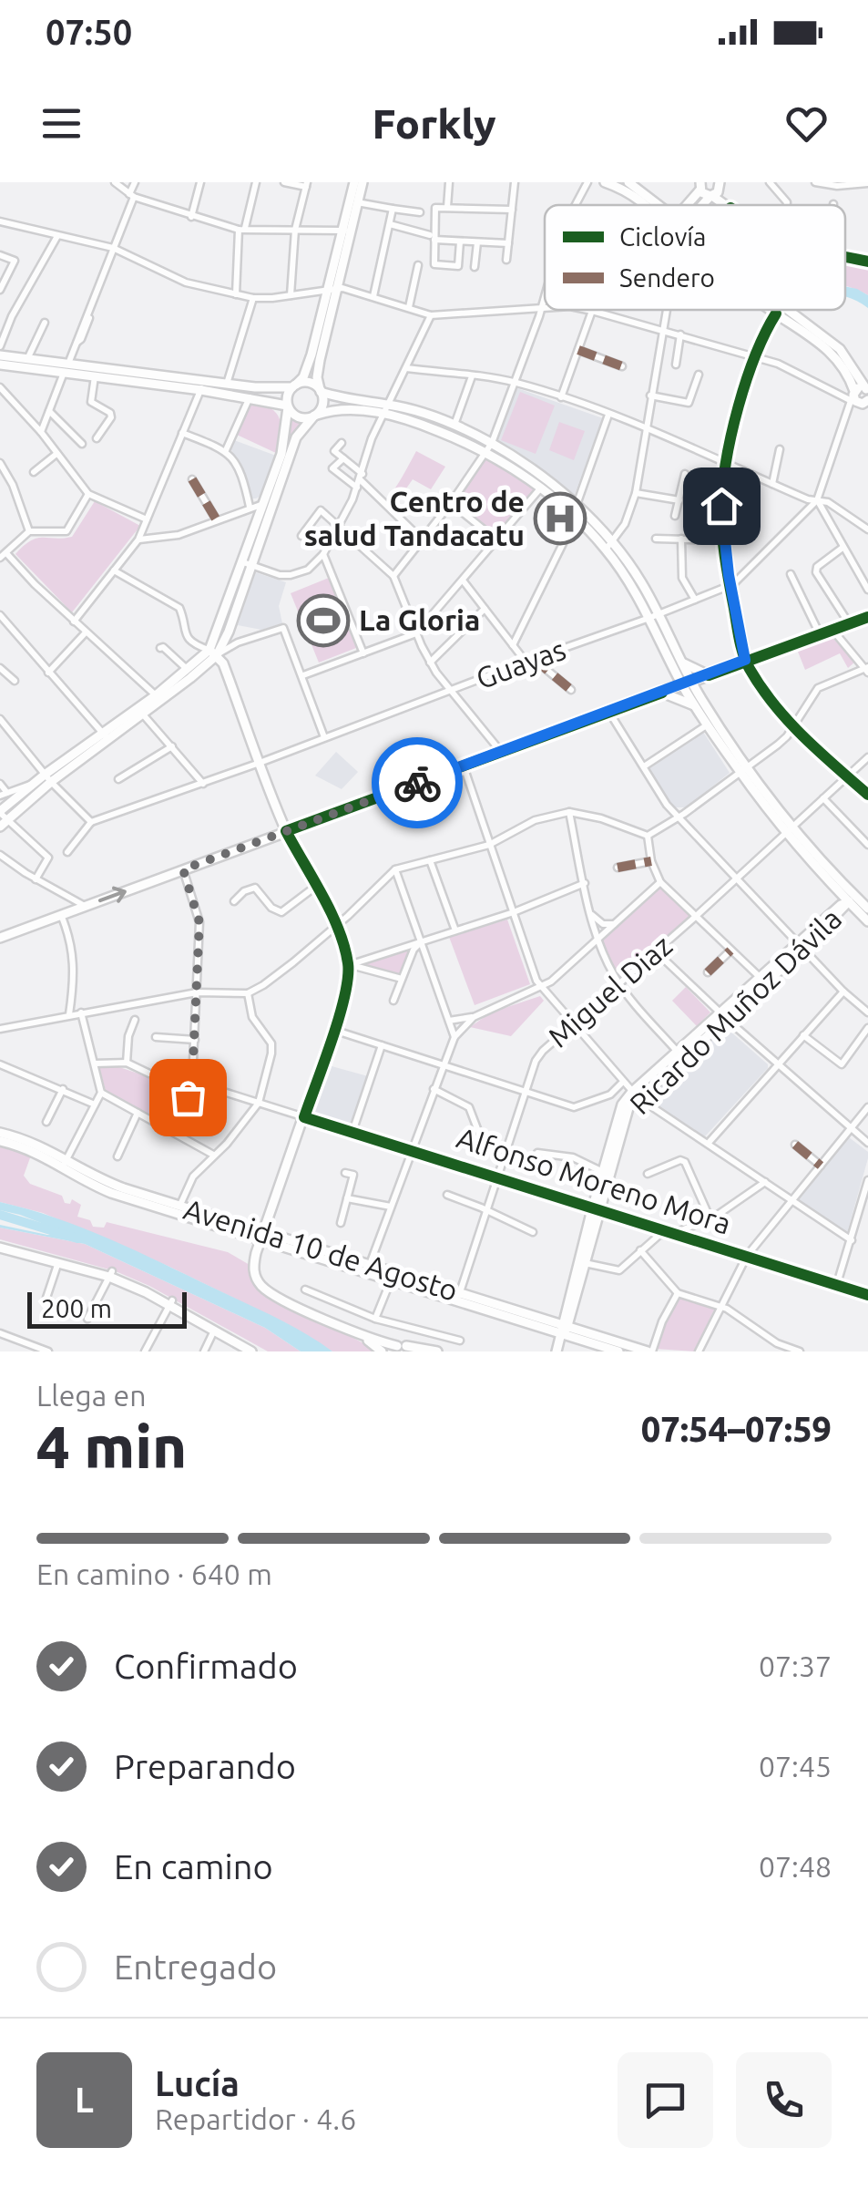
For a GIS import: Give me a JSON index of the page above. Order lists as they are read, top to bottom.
{
  "streets": {
    "main road": ["Ricardo Muñoz Dávila", "Avenida 10 de Agosto"],
    "street": ["Guayas", "Miguel Diaz", "Alfonso Moreno Mora"]
  },
  "crossings": [
    ["Miguel Diaz", "Alfonso Moreno Mora"],
    ["Miguel Diaz", "Avenida 10 de Agosto"],
    ["Ricardo Muñoz Dávila", "Alfonso Moreno Mora"],
    ["Ricardo Muñoz Dávila", "Avenida 10 de Agosto"]
  ],
  "places": {
    "hospital": ["Centro de salud Tandacatu"],
    "sports": ["La Gloria"]
  },
  "legend": ["Ciclovía", "Sendero"],
  "scale_bar": "200 m",
  "page": {
    "status": "07:50",
    "header": "Forkly",
    "scale": "200 m",
    "heading": ["4 min", "Llega en", "07:54–07:59"],
    "panel": ["Lucía", "Repartidor · 4.6"],
    "bar": "En camino · 640 m",
    "list": [
      ["Confirmado", "07:37"],
      ["Preparando", "07:45"],
      ["En camino", "07:48"],
      "Entregado"
    ],
    "round": "L"
  }
}
